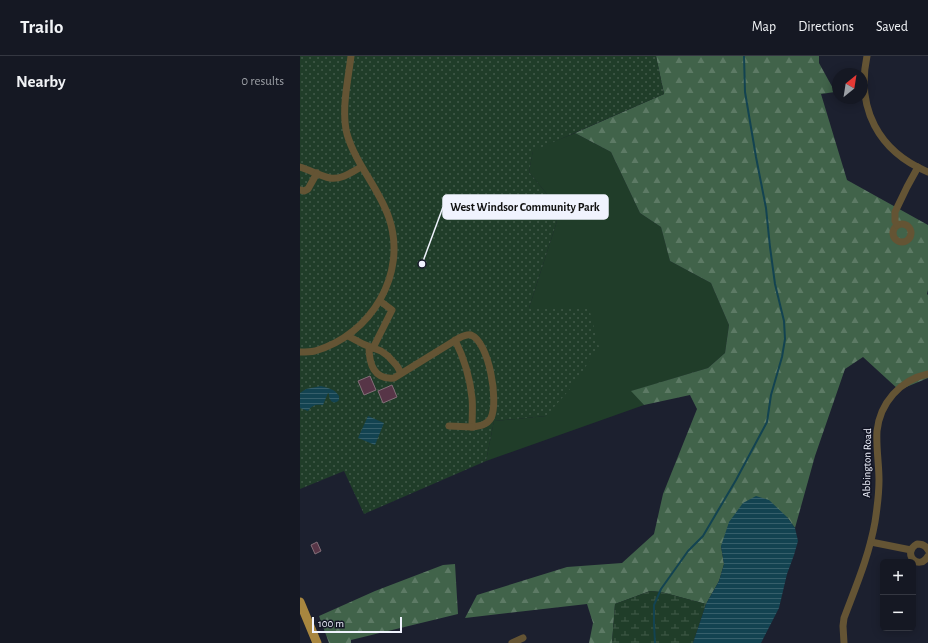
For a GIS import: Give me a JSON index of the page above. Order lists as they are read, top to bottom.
{
  "streets": {
    "street": ["Abbington Road"]
  },
  "places": ["West Windsor Community Park"],
  "scale_bar": "100 m",
  "north": "top right",
  "page": {
    "header": "Trailo",
    "nav": ["Map", "Directions", "Saved"],
    "heading": ["Nearby", "0 results"],
    "map_buttons": ["+", "−"],
    "scale": "100 m"
  }
}
